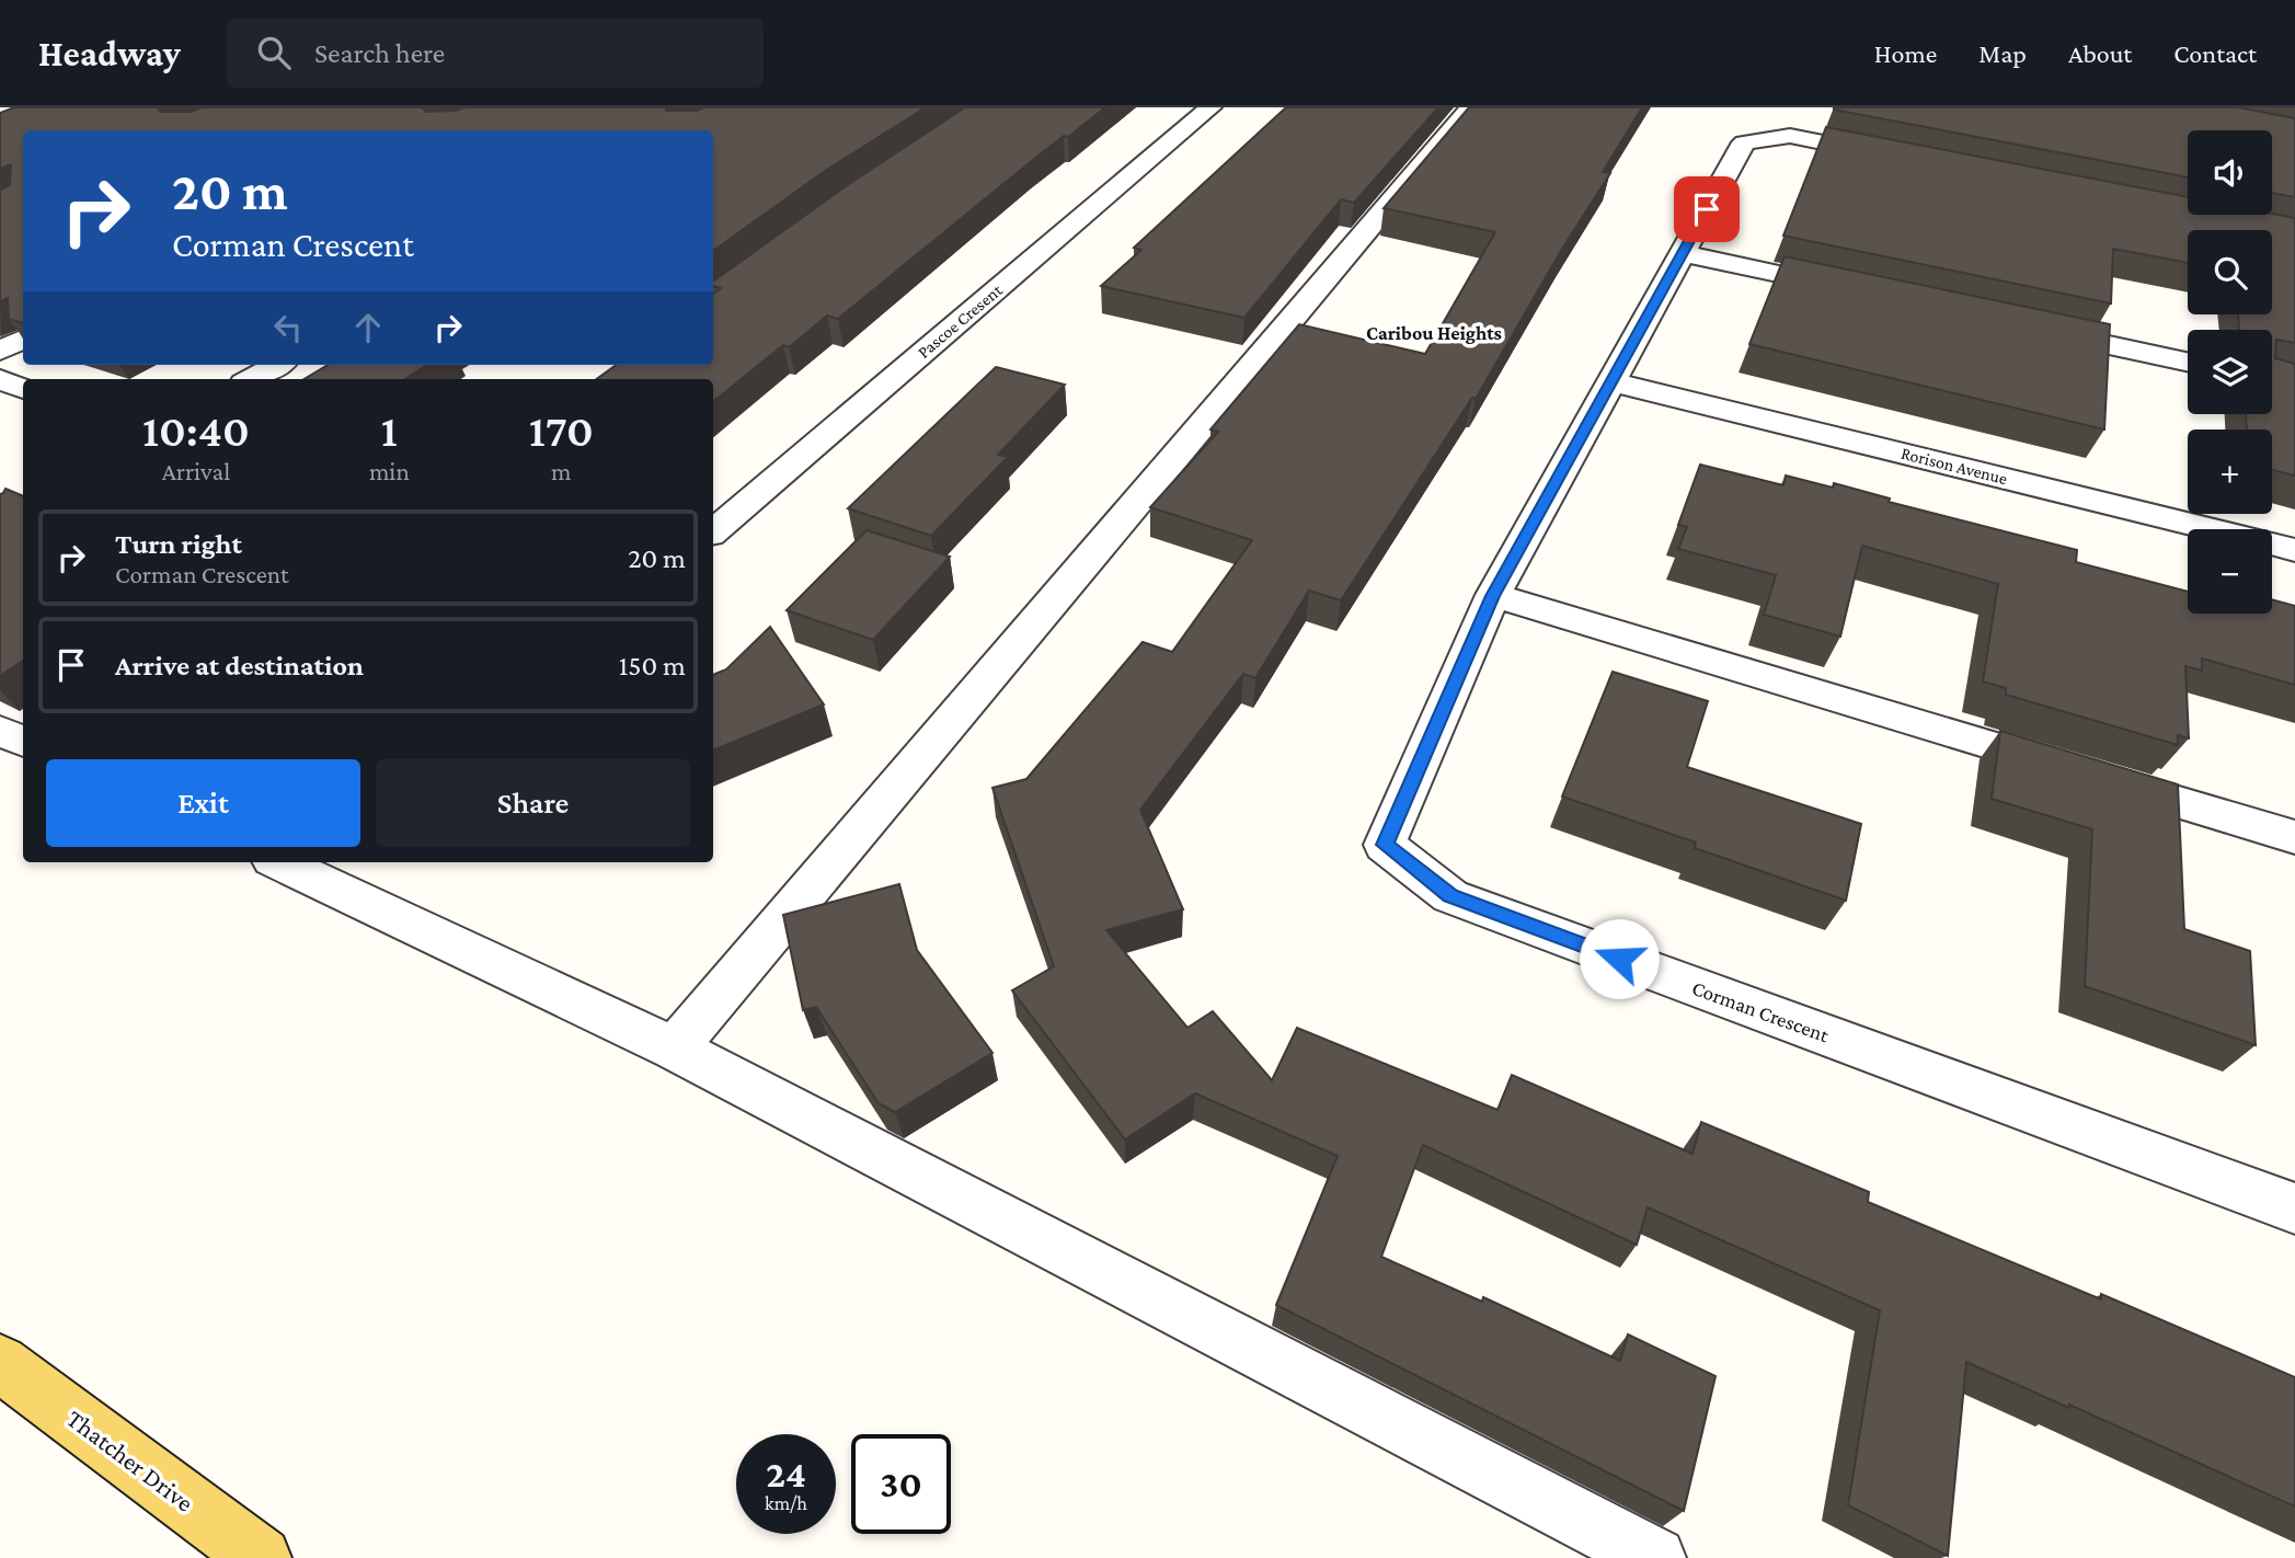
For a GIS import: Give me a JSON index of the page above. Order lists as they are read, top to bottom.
{
  "streets": {
    "main road": ["Thatcher Drive"],
    "street": ["Pascoe Cresent", "Rorison Avenue", "Corman Crescent"]
  },
  "crossings": [
    ["Rorison Avenue", "Corman Crescent"]
  ],
  "districts": ["Caribou Heights"],
  "page": {
    "header": "Headway",
    "search": "Search here",
    "nav": [
      "Home",
      "Map",
      "About",
      "Contact"
    ],
    "map_buttons": ["+", "−"],
    "turn": ["20 m", "Corman Crescent"],
    "eta": [
      "10:40",
      "Arrival",
      "1",
      "min",
      "170",
      "m"
    ],
    "list": [
      {
        "name": "Turn right",
        "note": "Corman Crescent",
        "value": "20 m"
      },
      {
        "name": "Arrive at destination",
        "value": "150 m"
      }
    ],
    "buttons": ["Exit", "Share"],
    "speed": "24 km/h",
    "limit": "30"
  }
}
